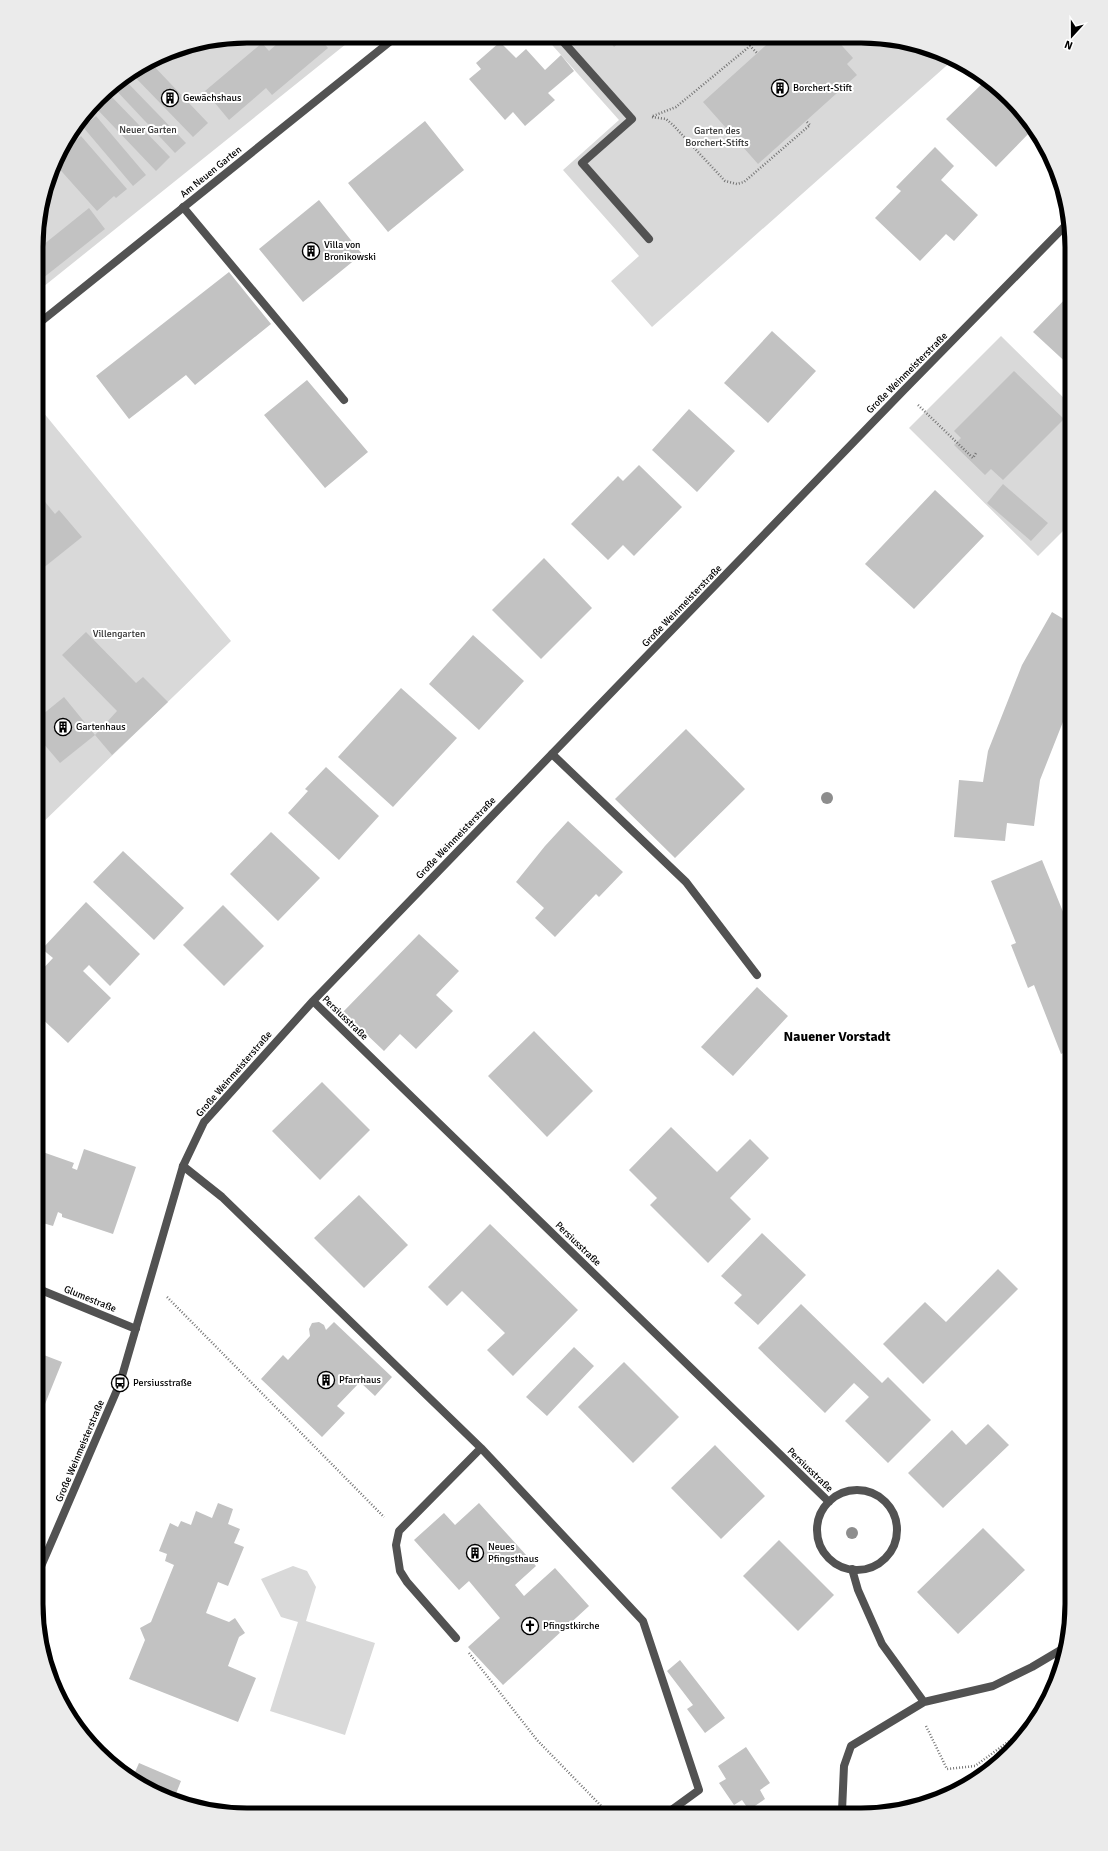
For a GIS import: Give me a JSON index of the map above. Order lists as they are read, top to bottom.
{
  "streets": {
    "street": [
      "Am Neuen Garten",
      "Große Weinmeisterstraße",
      "Persiusstraße",
      "Glumestraße"
    ]
  },
  "crossings": [
    ["Große Weinmeisterstraße", "Persiusstraße"],
    ["Große Weinmeisterstraße", "Glumestraße"]
  ],
  "districts": ["Nauener Vorstadt"],
  "parks": ["Neuer Garten", "Garten des Borchert-Stifts", "Villengarten"],
  "places": {
    "building": [
      "Borchert-Stift",
      "Gewächshaus",
      "Villa von Bronikowski",
      "Gartenhaus",
      "Pfarrhaus",
      "Neues Pfingsthaus"
    ],
    "bus stop": ["Persiusstraße"],
    "church": ["Pfingstkirche"]
  },
  "north": "bottom"
}
